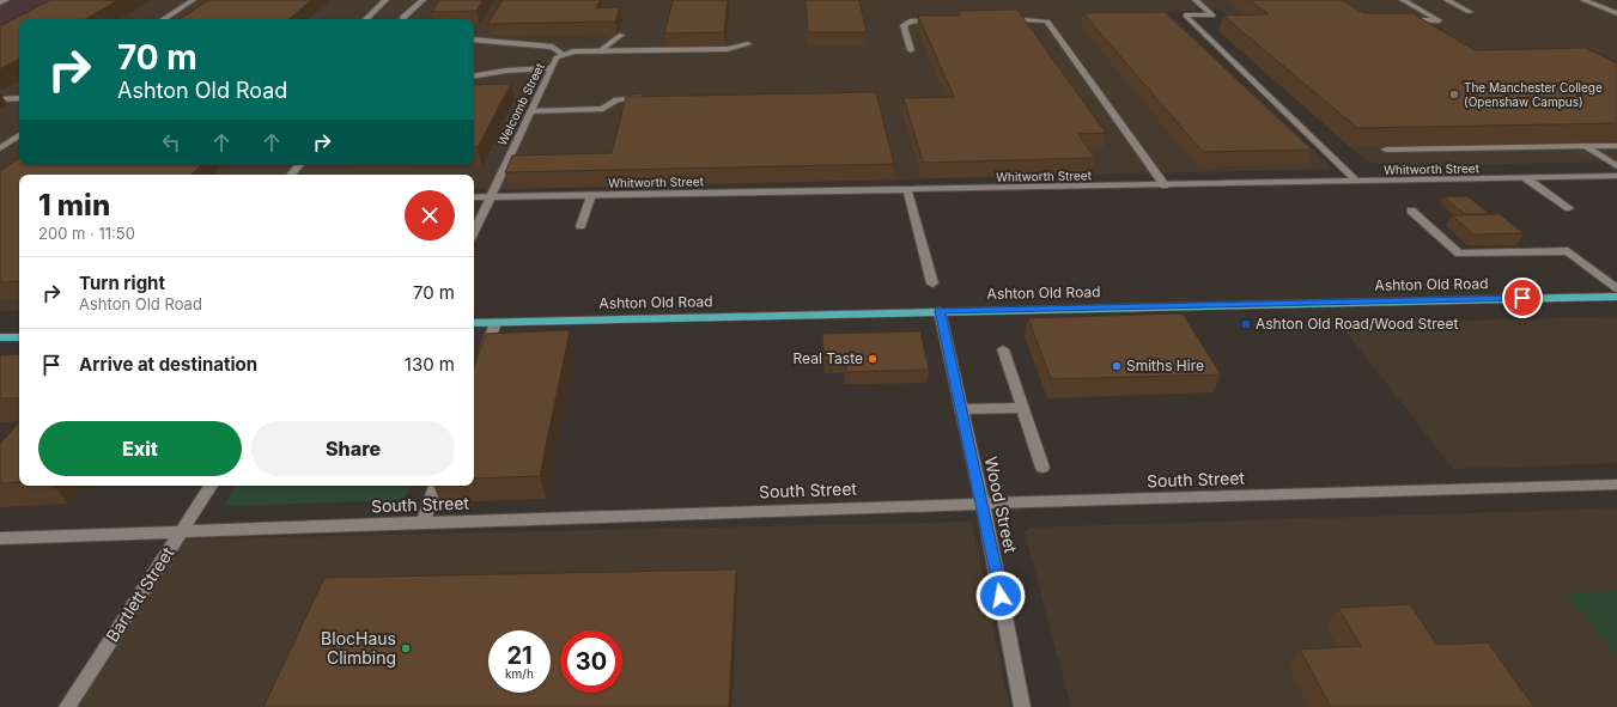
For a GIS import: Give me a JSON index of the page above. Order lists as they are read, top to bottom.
{
  "streets": {
    "highway": ["Ashton Old Road"],
    "street": [
      "Welcomb Street",
      "Whitworth Street",
      "South Street",
      "Wood Street",
      "Bartlett Street"
    ]
  },
  "crossings": [
    ["Welcomb Street", "Whitworth Street"],
    ["Ashton Old Road", "Wood Street"],
    ["South Street", "Wood Street"],
    ["South Street", "Bartlett Street"]
  ],
  "places": {
    "other": [
      "The Manchester College (Openshaw Campus)",
      "Real Taste",
      "Smiths Hire",
      "BlocHaus Climbing"
    ],
    "transit": ["Ashton Old Road/Wood Street"]
  },
  "page": {
    "turn": ["70 m", "Ashton Old Road"],
    "heading": ["1 min", "200 m · 11:50"],
    "list": [
      {
        "name": "Turn right",
        "note": "Ashton Old Road",
        "value": "70 m"
      },
      {
        "name": "Arrive at destination",
        "value": "130 m"
      }
    ],
    "buttons": ["Exit", "Share"],
    "speed": "21 km/h",
    "limit": "30"
  }
}
